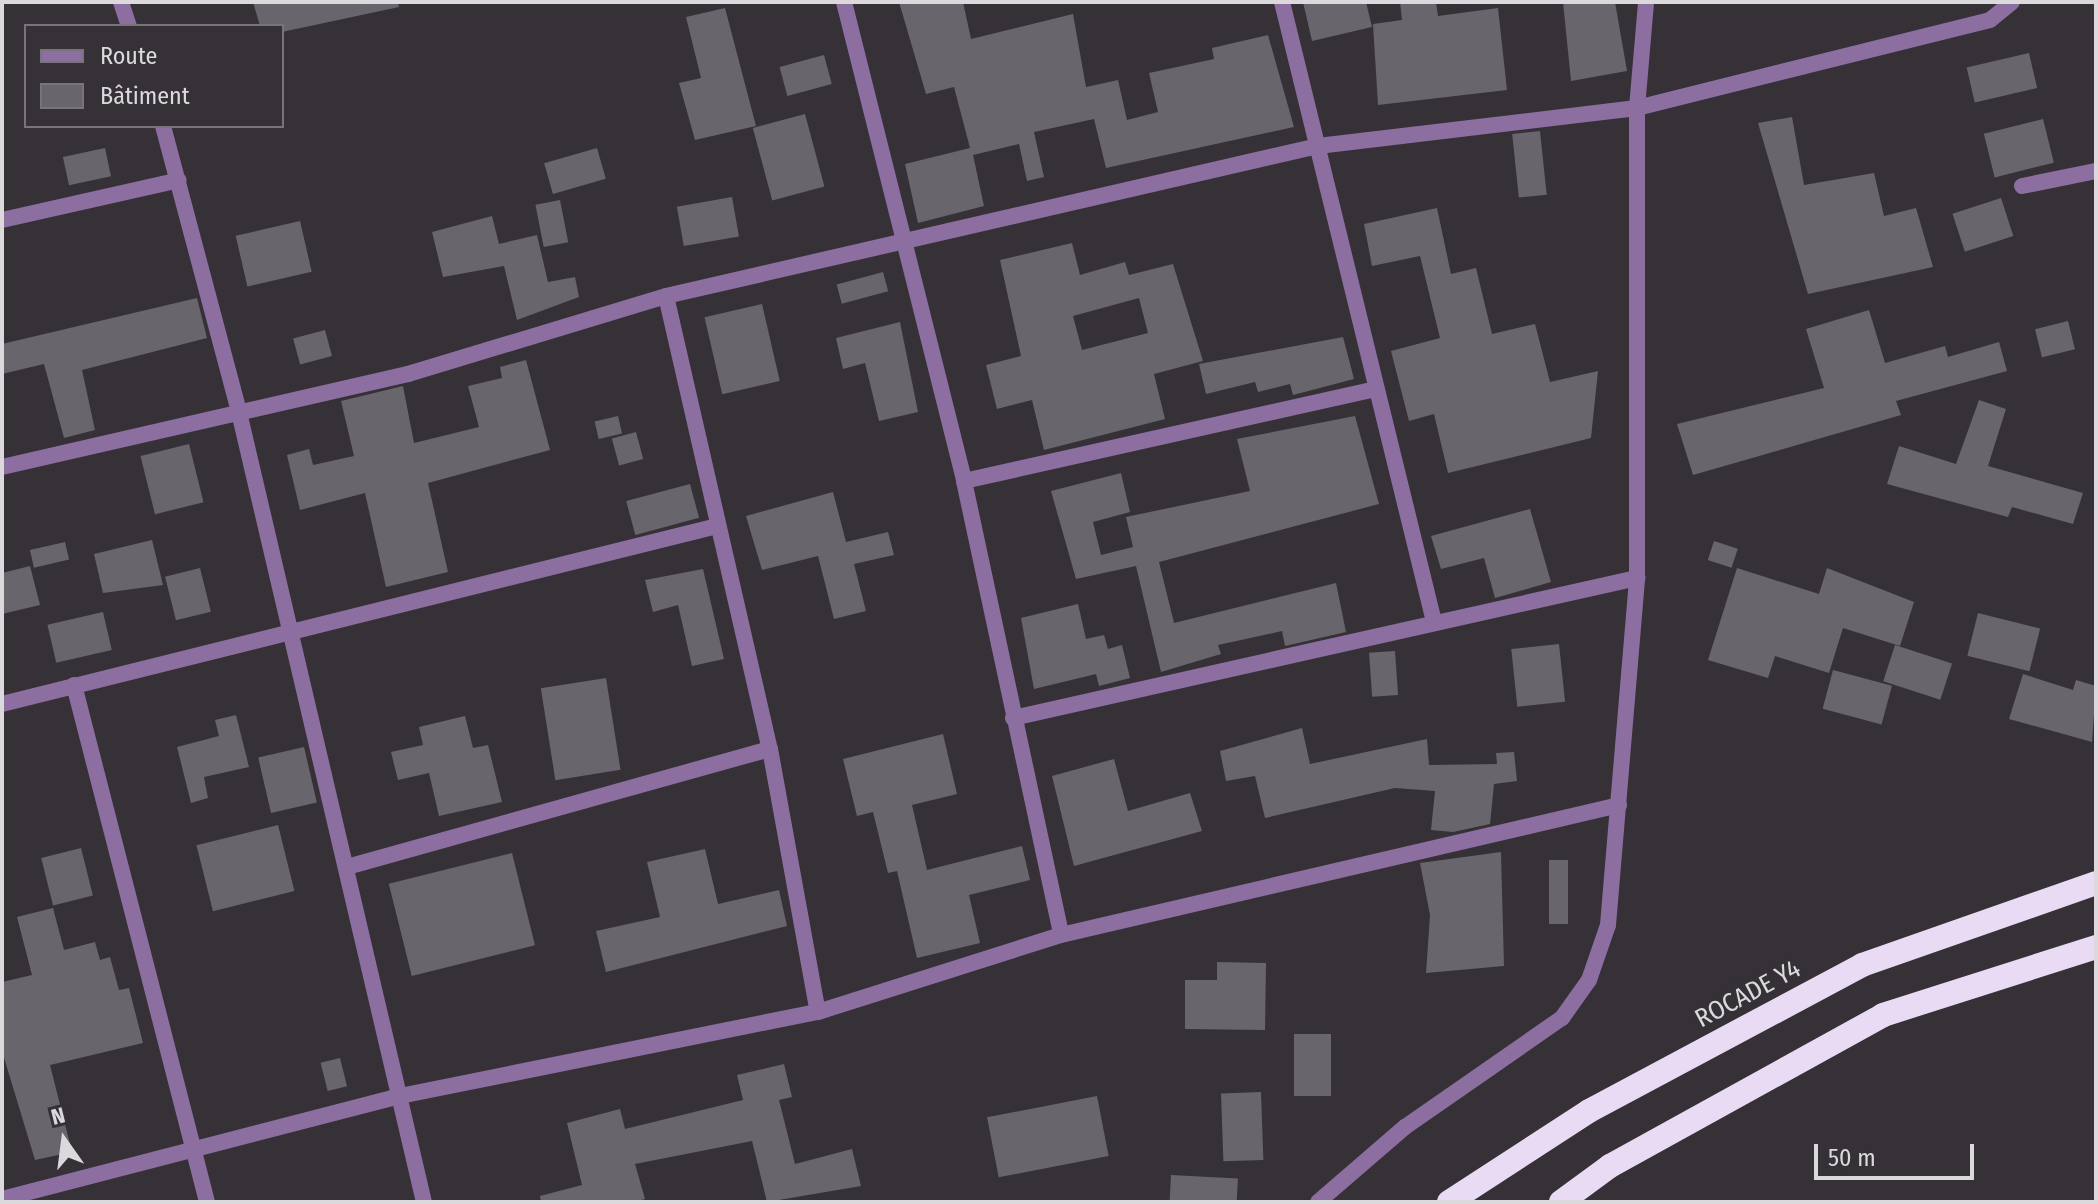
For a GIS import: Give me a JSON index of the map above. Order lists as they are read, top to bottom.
{
  "streets": {
    "highway": ["ROCADE Y4"]
  },
  "legend": ["Route", "Bâtiment"],
  "scale_bar": "50 m",
  "north": "top"
}
